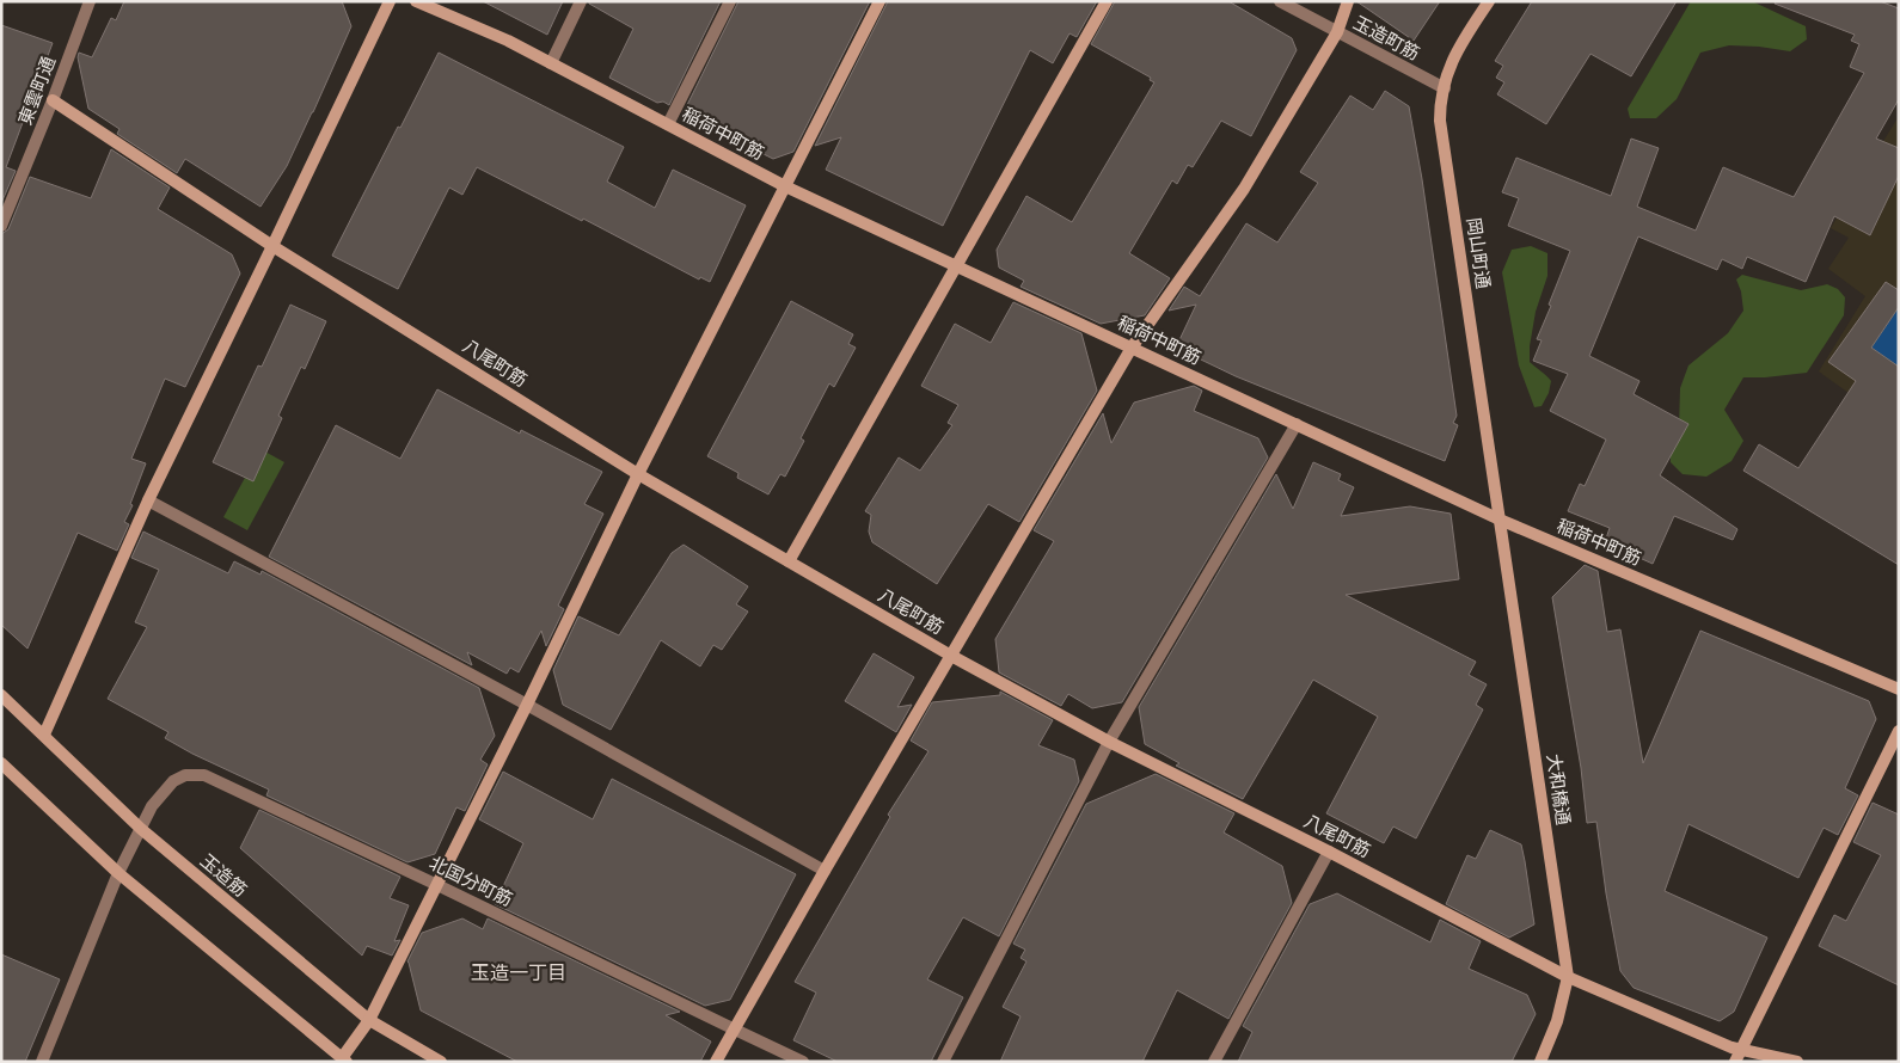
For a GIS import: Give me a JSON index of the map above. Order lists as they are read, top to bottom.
{
  "streets": {
    "street": [
      "玉造町筋",
      "東雲町通",
      "稲荷中町筋",
      "岡山町通",
      "八尾町筋",
      "大和橋通",
      "玉造筋",
      "北国分町筋"
    ]
  },
  "crossings": [
    ["玉造町筋", "岡山町通"],
    ["東雲町通", "八尾町筋"],
    ["稲荷中町筋", "岡山町通"],
    ["稲荷中町筋", "大和橋通"],
    ["岡山町通", "大和橋通"],
    ["八尾町筋", "大和橋通"],
    ["玉造筋", "北国分町筋"]
  ],
  "districts": ["玉造一丁目"]
}
